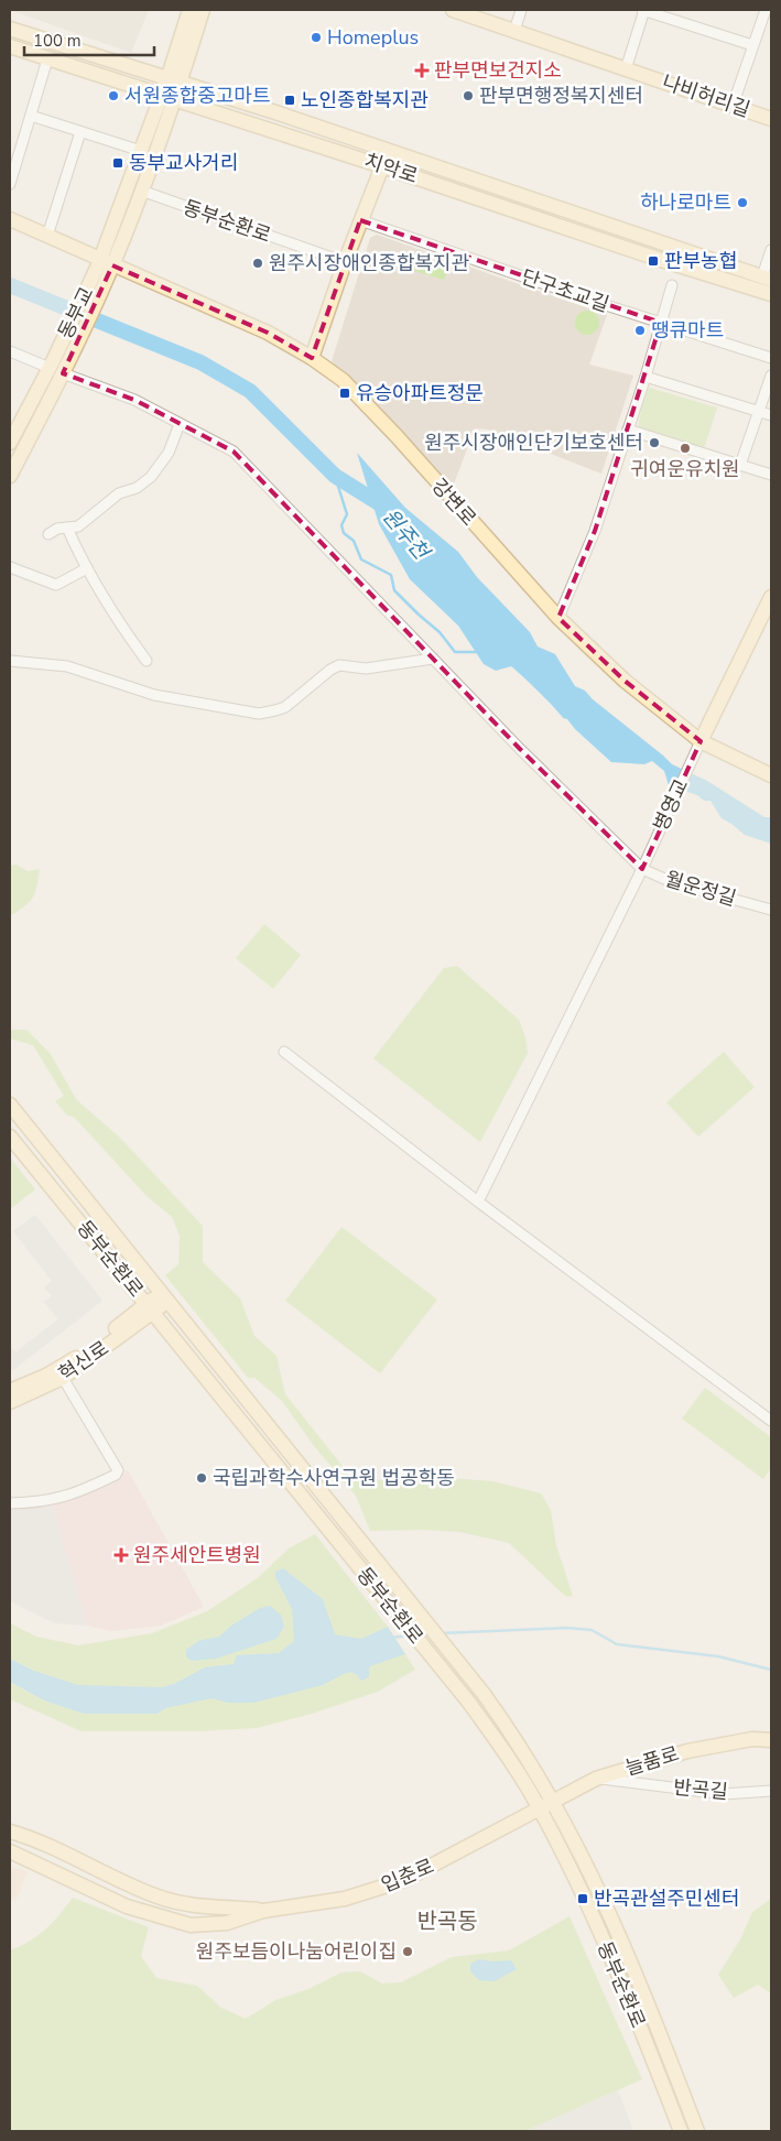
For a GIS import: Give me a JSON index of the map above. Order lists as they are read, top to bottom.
{
  "streets": {
    "street": [
      "나비허리길",
      "치악로",
      "동부순환로",
      "단구초교길",
      "동부교",
      "강변로",
      "병영교",
      "월운정길",
      "혁신로",
      "늘품로",
      "반곡길",
      "입춘로"
    ]
  },
  "crossings": [
    ["동부순환로", "혁신로"],
    ["동부순환로", "늘품로"],
    ["동부순환로", "입춘로"],
    ["동부교", "강변로"],
    ["강변로", "병영교"],
    ["병영교", "월운정길"],
    ["늘품로", "반곡길"],
    ["늘품로", "입춘로"]
  ],
  "districts": ["반곡동"],
  "water": ["원주천"],
  "places": {
    "other": [
      "Homeplus",
      "서원종합중고마트",
      "판부면행정복지센터",
      "하나로마트",
      "원주시장애인종합복지관",
      "땡큐마트",
      "원주시장애인단기보호센터",
      "귀여운유치원",
      "국립과학수사연구원 법공학동",
      "원주보듬이나눔어린이집"
    ],
    "health": ["판부면보건지소", "원주세안트병원"],
    "transit": [
      "노인종합복지관",
      "동부교사거리",
      "판부농협",
      "유승아파트정문",
      "반곡관설주민센터"
    ]
  },
  "scale_bar": "100 m"
}
